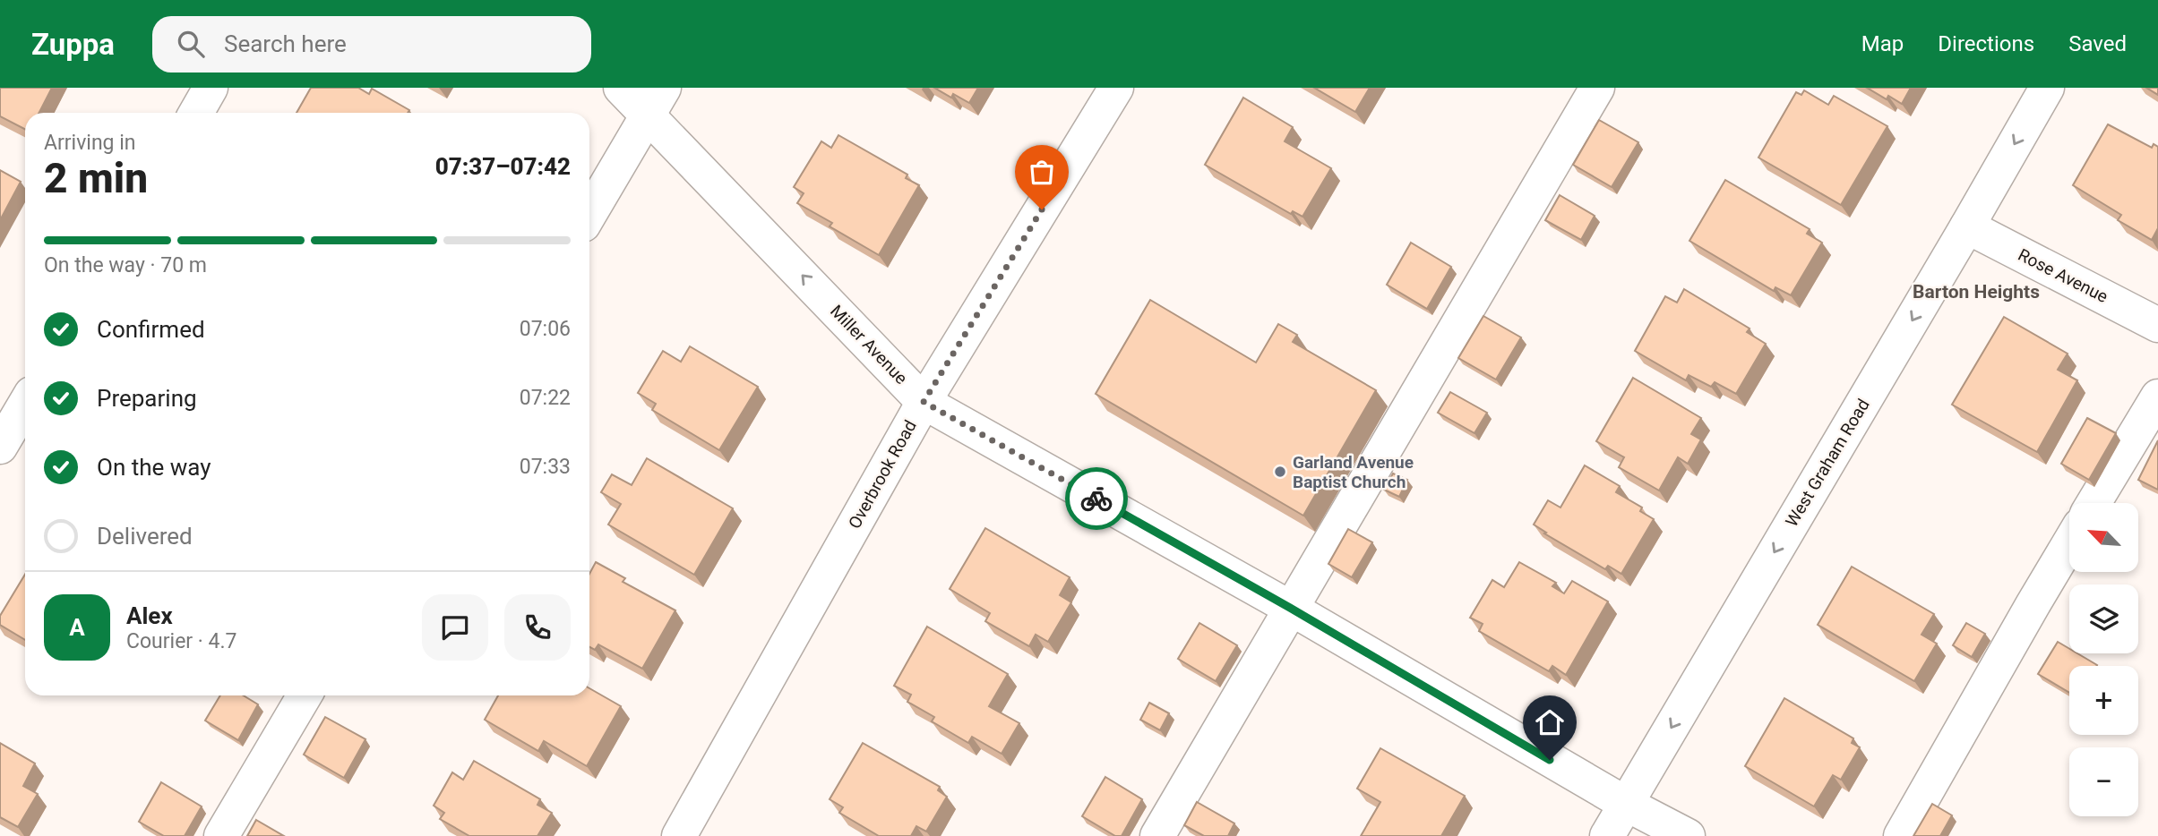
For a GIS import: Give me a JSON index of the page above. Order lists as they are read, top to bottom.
{
  "streets": {
    "street": [
      "Rose Avenue",
      "Miller Avenue",
      "West Graham Road",
      "Overbrook Road"
    ]
  },
  "crossings": [
    ["Rose Avenue", "West Graham Road"],
    ["Miller Avenue", "West Graham Road"],
    ["Miller Avenue", "Overbrook Road"]
  ],
  "districts": ["Barton Heights"],
  "places": ["Garland Avenue Baptist Church"],
  "north": "top left",
  "page": {
    "header": "Zuppa",
    "search": "Search here",
    "nav": ["Map", "Directions", "Saved"],
    "heading": ["2 min", "Arriving in", "07:37–07:42"],
    "panel": ["Alex", "Courier · 4.7"],
    "bar": "On the way · 70 m",
    "list": [
      ["Confirmed", "07:06"],
      ["Preparing", "07:22"],
      ["On the way", "07:33"],
      "Delivered"
    ],
    "map_buttons": ["+", "−"],
    "round": "A"
  }
}
